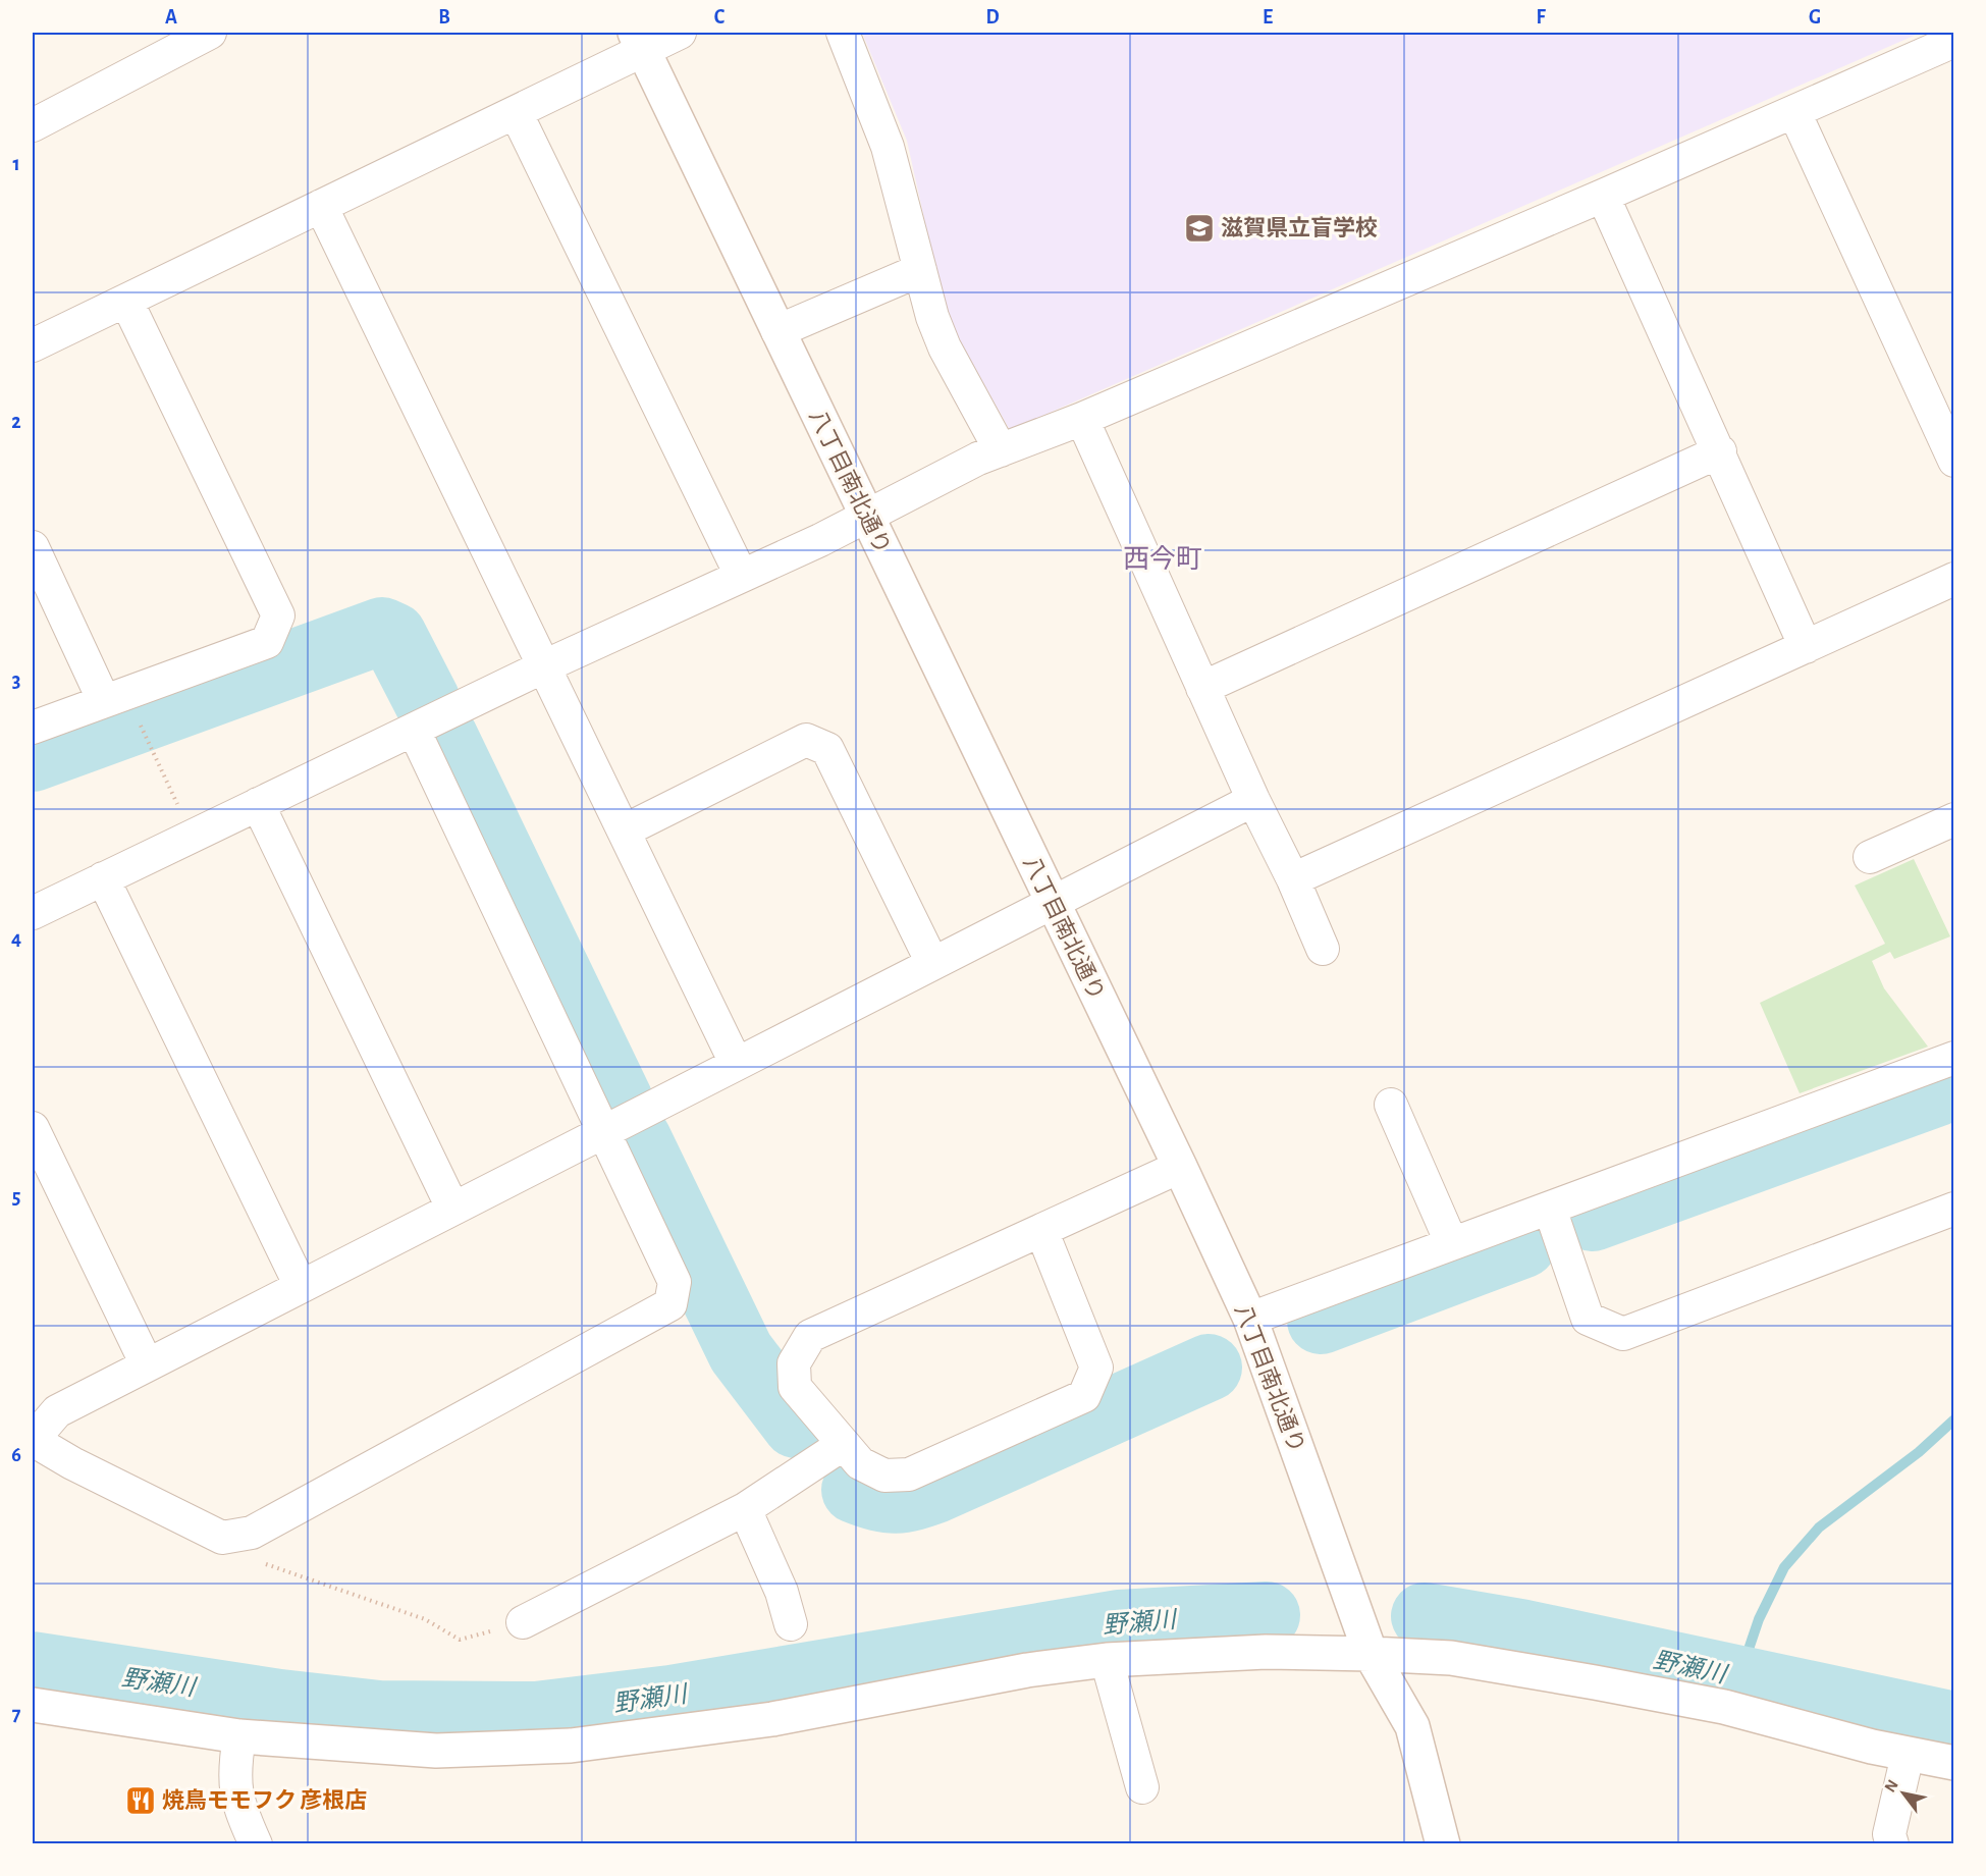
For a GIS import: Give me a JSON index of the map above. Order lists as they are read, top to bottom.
{
  "streets": {
    "street": ["八丁目南北通り"]
  },
  "districts": ["西今町"],
  "water": ["野瀬川"],
  "places": {
    "school or university": ["滋賀県立盲学校"],
    "restaurant": ["焼鳥モモフク 彦根店"]
  },
  "north": "top left",
  "grid": {
    "columns": [
      "A",
      "B",
      "C",
      "D",
      "E",
      "F",
      "G"
    ],
    "rows": [
      "1",
      "2",
      "3",
      "4",
      "5",
      "6",
      "7"
    ]
  }
}
